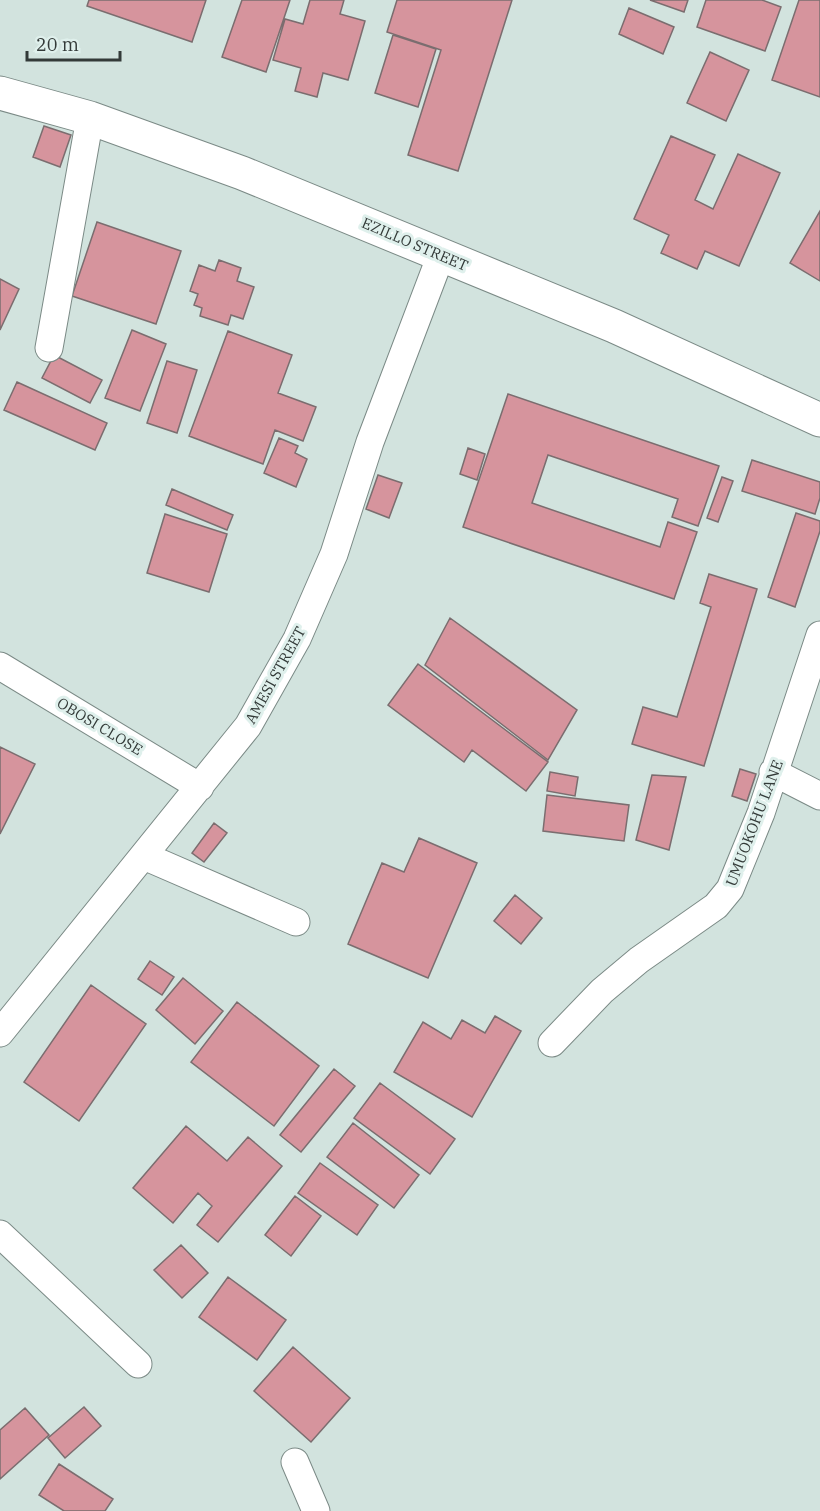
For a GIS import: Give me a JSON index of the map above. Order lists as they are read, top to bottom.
{
  "streets": {
    "street": [
      "EZILLO STREET",
      "AMESI STREET",
      "OBOSI CLOSE",
      "UMUOKOHU LANE"
    ]
  },
  "crossings": [
    ["EZILLO STREET", "AMESI STREET"],
    ["AMESI STREET", "OBOSI CLOSE"]
  ],
  "scale_bar": "20 m"
}
